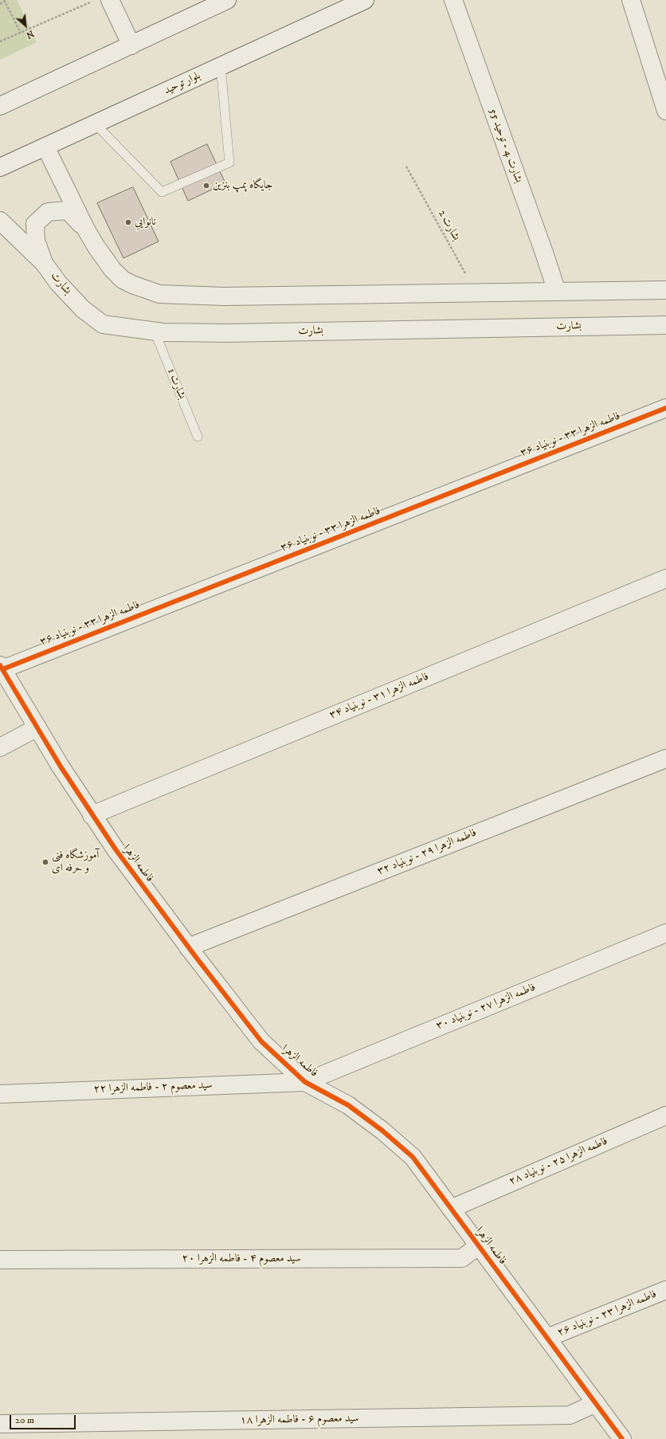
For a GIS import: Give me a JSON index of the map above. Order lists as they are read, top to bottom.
{
  "streets": {
    "street": [
      "بلوار توحید",
      "بشارت 4 - توحید 55",
      "بشارت",
      "فاطمه الزهرا ۳۳ - نوبنیاد ۳۶",
      "فاطمه الزهرا ۳۱ - نوبنیاد ۳۴",
      "فاطمه الزهرا ۲۹ - نوبنیاد ۳۲",
      "فاطمه الزهرا",
      "فاطمه الزهرا ۲۷ - نوبنیاد ۳۰",
      "سید معصوم ۲ - فاطمه الزهرا ۲۲",
      "فاطمه الزهرا ۲۵ - نوبنیاد ۲۸",
      "سید معصوم ۴ - فاطمه الزهرا ۲۰",
      "فاطمه الزهرا ۲۳ - نوبنیاد ۲۶",
      "سید معصوم ۶ - فاطمه الزهرا ۱۸"
    ],
    "lane": ["بشارت 1"],
    "path": ["بشارت 2"]
  },
  "crossings": [
    ["بشارت", "بشارت 1"],
    ["فاطمه الزهرا ۳۳ - نوبنیاد ۳۶", "فاطمه الزهرا"],
    ["فاطمه الزهرا ۳۱ - نوبنیاد ۳۴", "فاطمه الزهرا"],
    ["فاطمه الزهرا ۲۹ - نوبنیاد ۳۲", "فاطمه الزهرا"],
    ["فاطمه الزهرا", "فاطمه الزهرا ۲۷ - نوبنیاد ۳۰"],
    ["فاطمه الزهرا", "سید معصوم ۲ - فاطمه الزهرا ۲۲"],
    ["فاطمه الزهرا", "فاطمه الزهرا ۲۵ - نوبنیاد ۲۸"],
    ["فاطمه الزهرا", "سید معصوم ۴ - فاطمه الزهرا ۲۰"],
    ["فاطمه الزهرا", "فاطمه الزهرا ۲۳ - نوبنیاد ۲۶"],
    ["فاطمه الزهرا", "سید معصوم ۶ - فاطمه الزهرا ۱۸"],
    ["فاطمه الزهرا ۲۷ - نوبنیاد ۳۰", "سید معصوم ۲ - فاطمه الزهرا ۲۲"]
  ],
  "places": ["جایگاه پمپ بنزین", "نانواییِ", "آموزشگاه فنی و حرفه ای"],
  "scale_bar": "20 m",
  "north": "bottom right"
}
